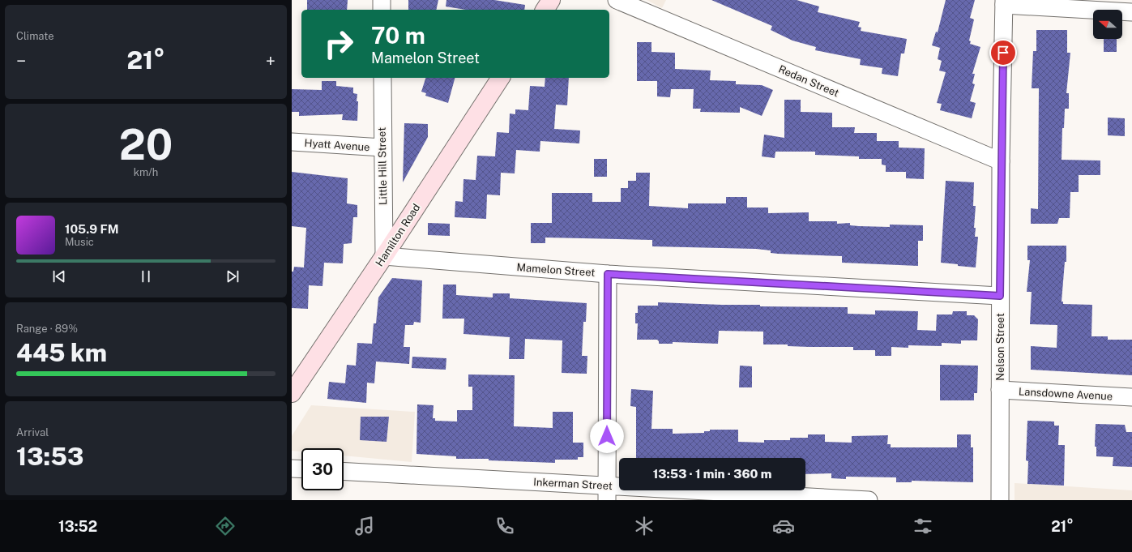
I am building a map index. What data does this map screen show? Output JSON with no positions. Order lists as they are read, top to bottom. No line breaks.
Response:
{"streets":{"main road":["Hamilton Road"],"street":["Redan Street","Hyatt Avenue","Little Hill Street","Mamelon Street","Nelson Street","Lansdowne Avenue","Inkerman Street"]},"crossings":[["Redan Street","Nelson Street"],["Hyatt Avenue","Little Hill Street"],["Little Hill Street","Hamilton Road"],["Little Hill Street","Mamelon Street"],["Hamilton Road","Mamelon Street"],["Mamelon Street","Nelson Street"],["Nelson Street","Lansdowne Avenue"]],"north":"left","page":{"tile":["Climate",["20","km/h"],["Range · 89%","445 km"],["Arrival","13:53"]],"turn":["70 m","Mamelon Street"],"heat":["−","21°","+"],"song":["105.9 FM","Music"],"limit":"30","trip":"13:53 · 1 min · 360 m","tabs":["13:52","21°"]}}
